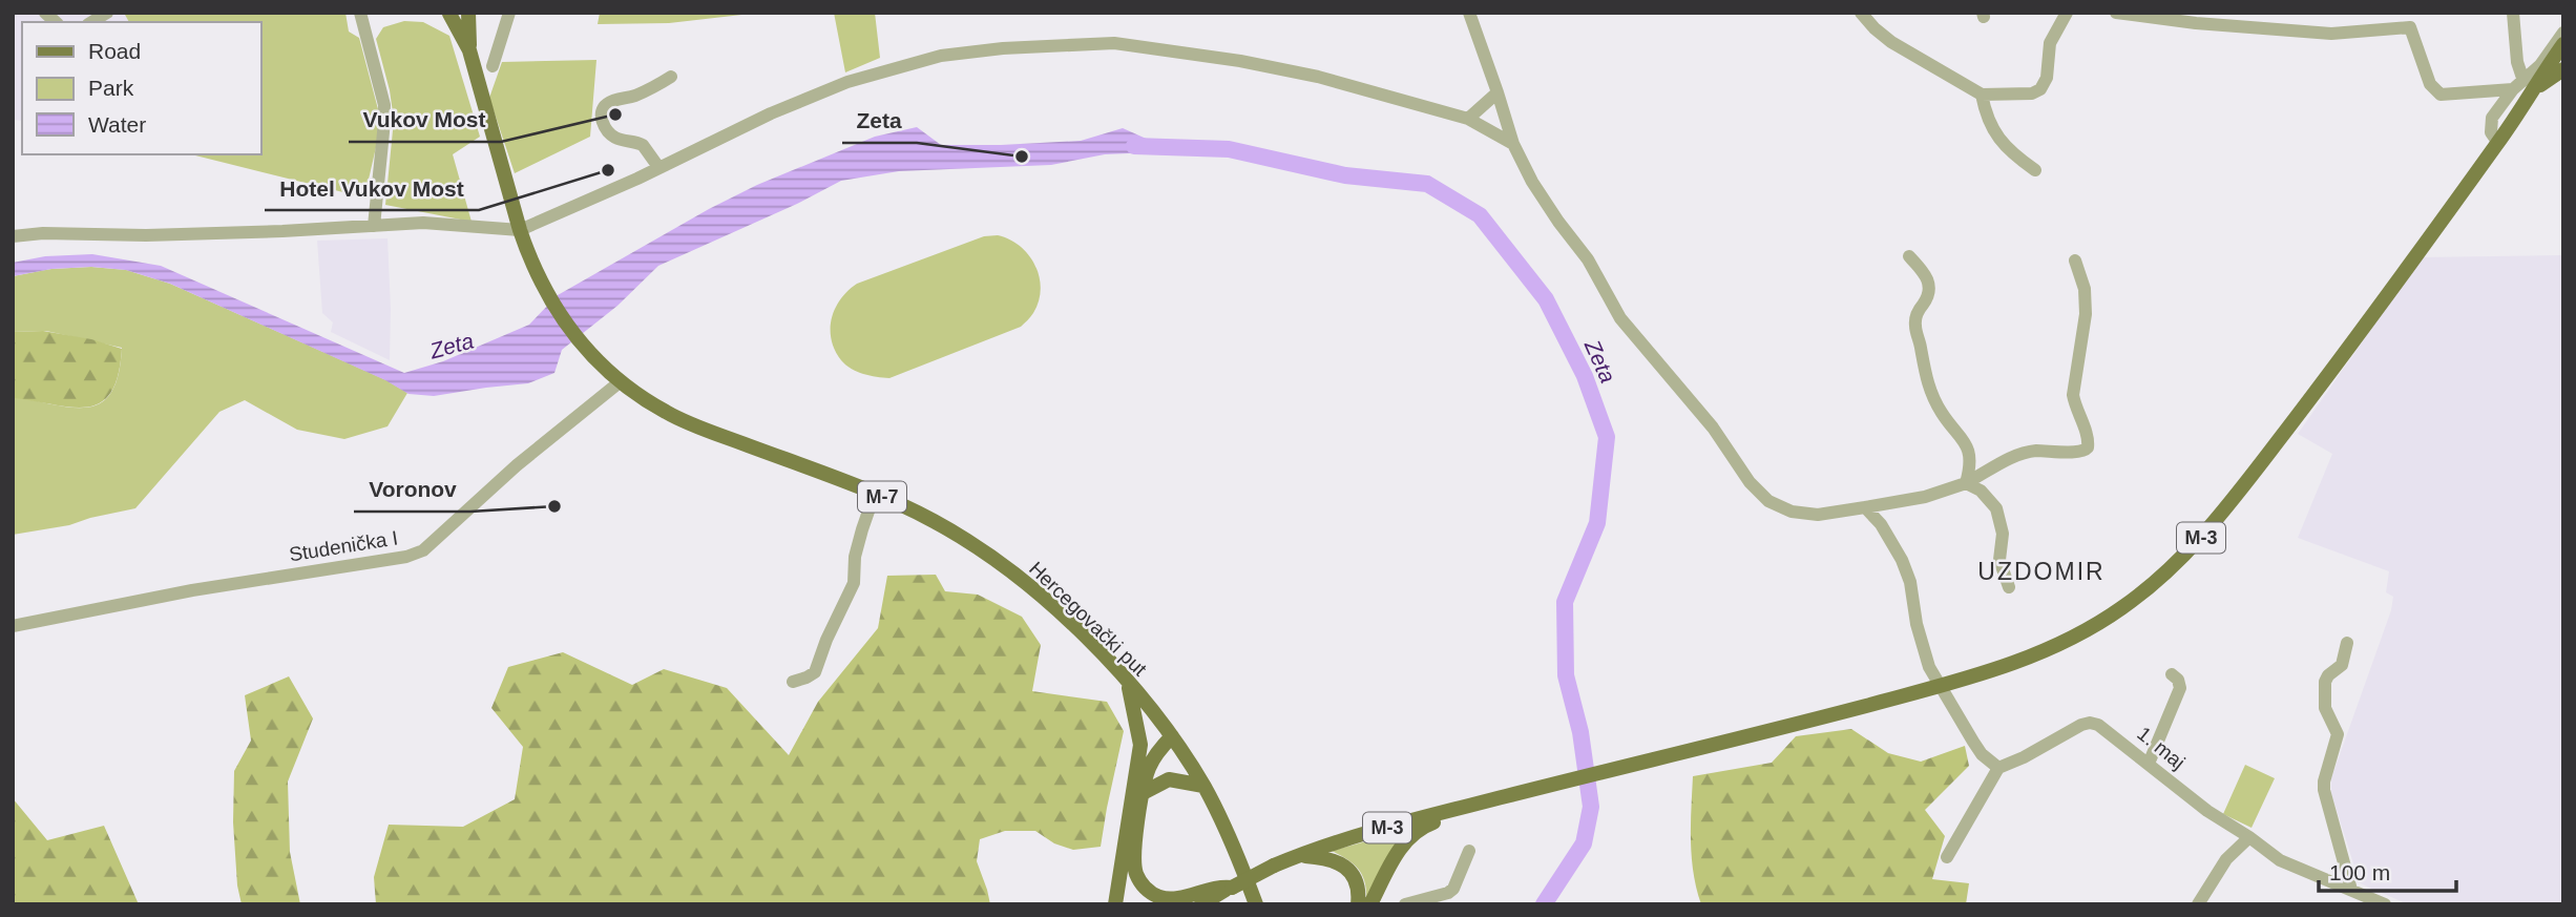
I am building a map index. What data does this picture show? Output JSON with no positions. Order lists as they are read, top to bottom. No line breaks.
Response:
{"streets":{"main road":["M-7","M-3","Hercegovački put"],"street":["Studenička I","1. maj"]},"crossings":[["M-7","Hercegovački put"],["Studenička I","Hercegovački put"]],"districts":["UZDOMIR"],"water":["Zeta"],"places":["Vukov Most","Zeta","Hotel Vukov Most","Voronov"],"legend":["Road","Park","Water"],"scale_bar":"100 m"}
